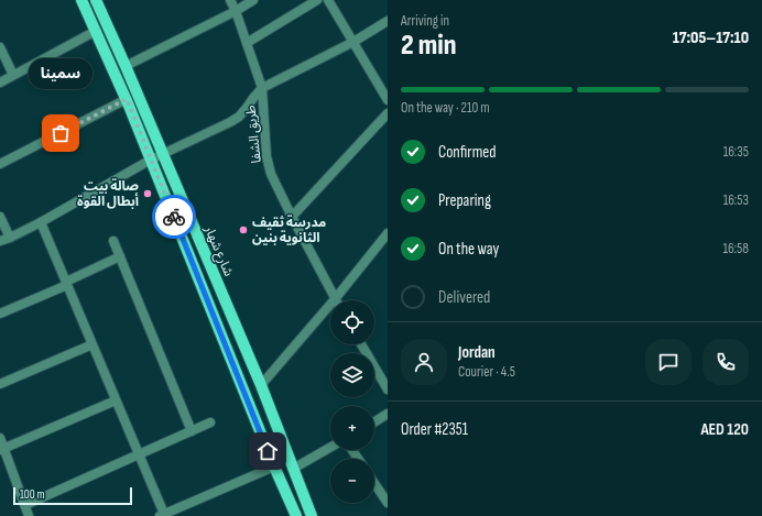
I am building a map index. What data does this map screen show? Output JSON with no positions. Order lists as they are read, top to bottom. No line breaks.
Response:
{"streets":{"main road":["شارع شهار"],"street":["طريق الشفا"]},"places":["سمينا","صالة بيت أبطال القوة","مدرسة ثقيف الثانوية بنين"],"scale_bar":"100 m","page":{"heading":["2 min","Arriving in","17:05–17:10"],"panel":["Jordan","Courier · 4.5","Order #2351","AED 120"],"bubble":"سمينا","bar":"On the way · 210 m","list":[["Confirmed","16:35"],["Preparing","16:53"],["On the way","16:58"],"Delivered"],"map_buttons":["+","−"],"scale":"100 m"}}
